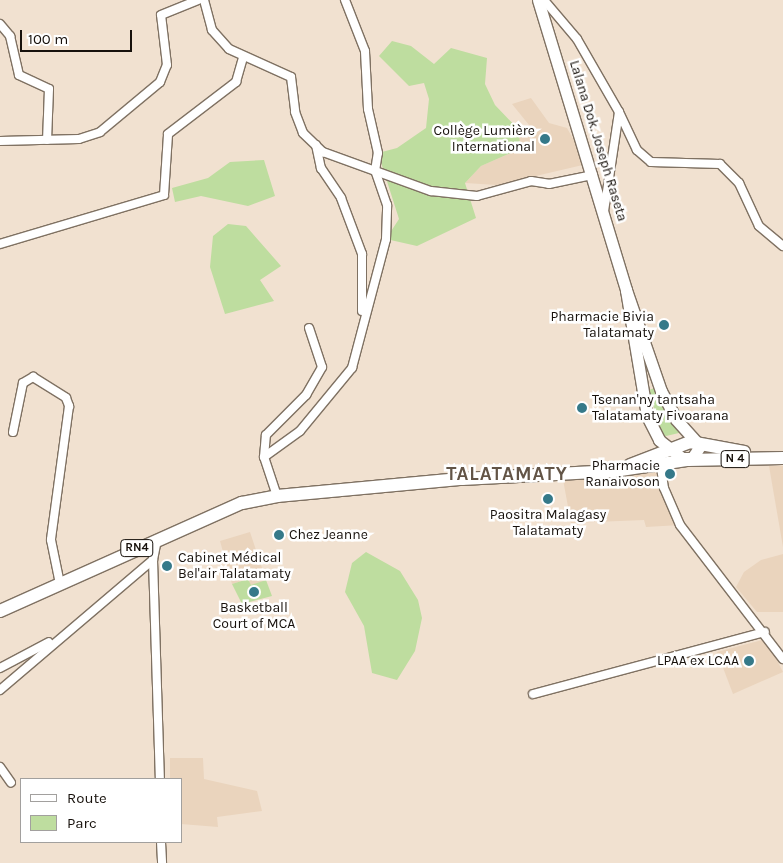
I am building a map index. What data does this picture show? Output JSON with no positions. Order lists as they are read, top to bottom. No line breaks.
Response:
{"streets":{"main road":["Lalana Dok. Joseph Raseta","N 4","RN4"]},"crossings":[["N 4","RN4"]],"districts":["TALATAMATY"],"places":["Collège Lumière International","Pharmacie Bivia Talatamaty","Tsenan'ny tantsaha Talatamaty Fivoarana","Pharmacie Ranaivoson","Paositra Malagasy Talatamaty","Chez Jeanne","Cabinet Médical Bel'air Talatamaty","Basketball Court of MCA","LPAA ex LCAA"],"legend":["Route","Parc"],"scale_bar":"100 m"}
